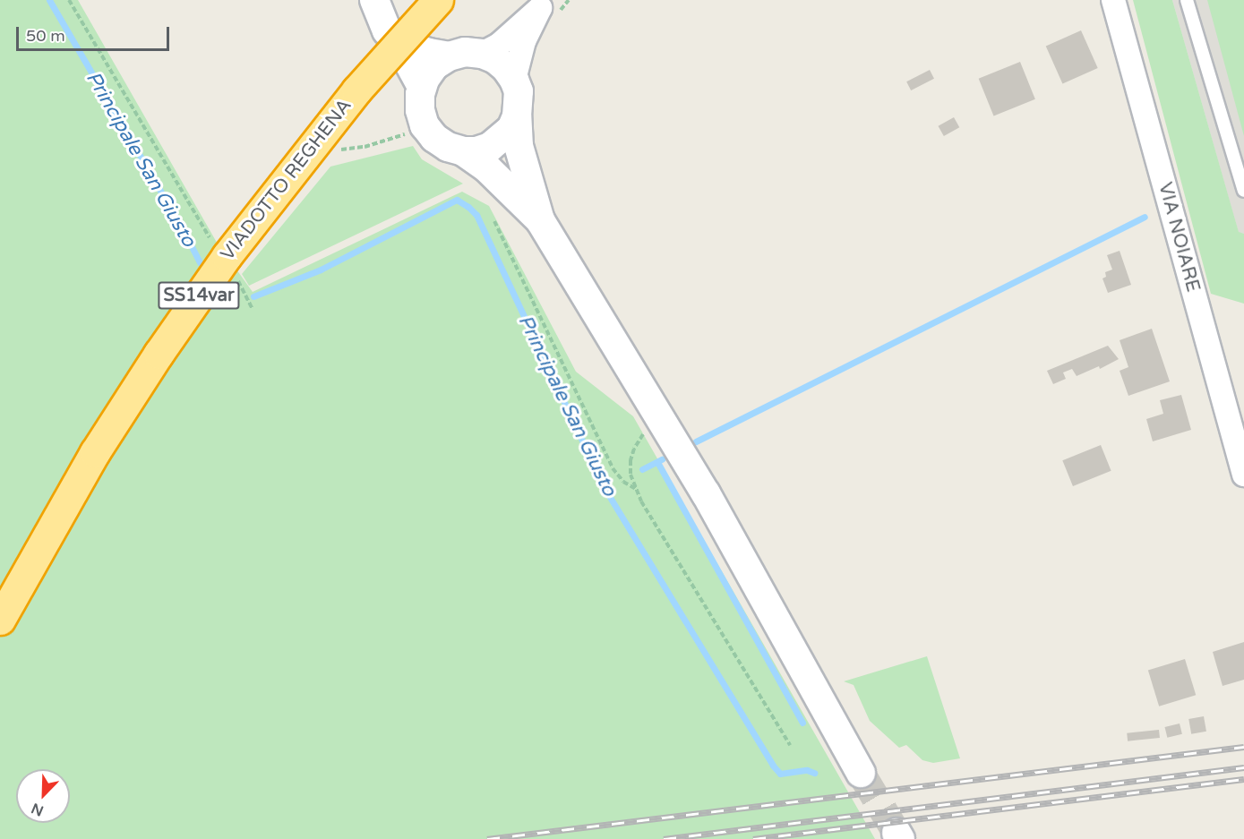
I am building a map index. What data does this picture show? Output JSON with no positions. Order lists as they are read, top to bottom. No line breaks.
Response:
{"streets":{"highway":["VIADOTTO REGHENA","SS14var"],"street":["VIA NOIARE"]},"water":["Principale San Giusto"],"scale_bar":"50 m","north":"bottom left"}
